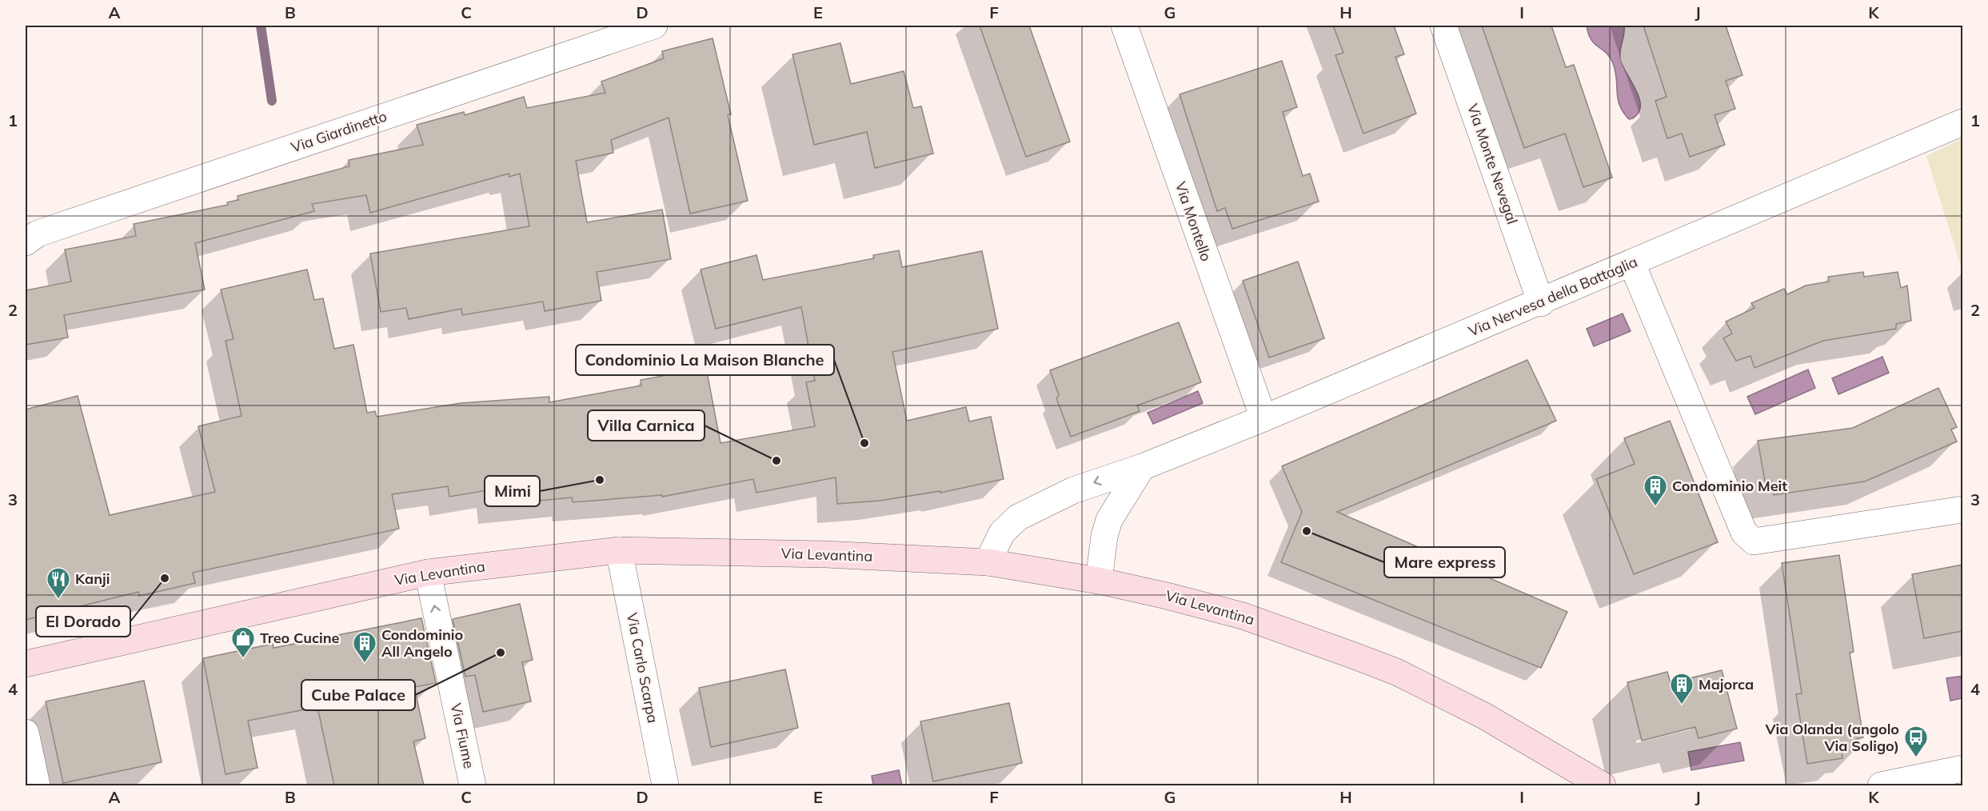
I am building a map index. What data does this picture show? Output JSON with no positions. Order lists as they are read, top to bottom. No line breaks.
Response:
{"streets":{"street":["Via Giardinetto","Via Monte Nevegal","Via Montello","Via Nervesa della Battaglia","Via Levantina","Via Carlo Scarpa","Via Fiume"]},"crossings":[["Via Monte Nevegal","Via Nervesa della Battaglia"],["Via Montello","Via Nervesa della Battaglia"],["Via Nervesa della Battaglia","Via Levantina"],["Via Levantina","Via Carlo Scarpa"],["Via Levantina","Via Fiume"]],"one_way":["Via Fiume"],"places":{"other":["Condominio La Maison Blanche","Villa Carnica","Mimi","Mare express","El Dorado","Cube Palace"],"building":["Condominio Meit","Condominio All Angelo","Majorca"],"restaurant":["Kanji"],"shop":["Treo Cucine"],"bus stop":["Via Olanda (angolo Via Soligo)"]},"grid":{"columns":["A","B","C","D","E","F","G","H","I","J","K"],"rows":["1","2","3","4"]}}
